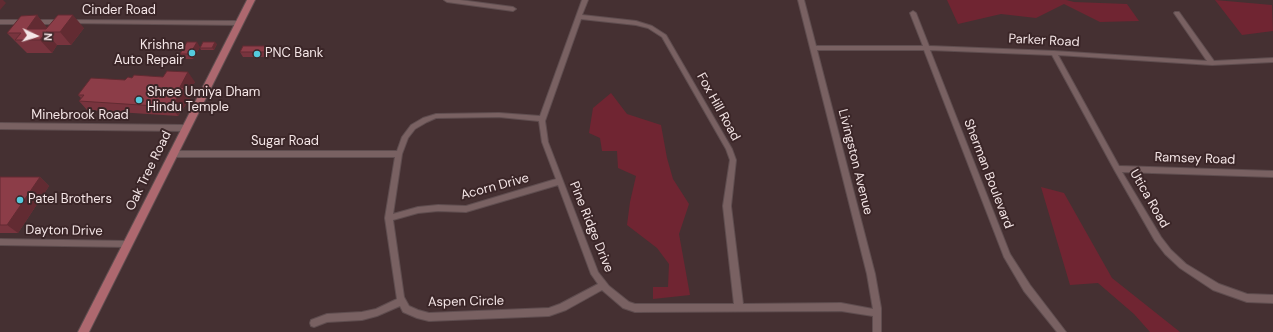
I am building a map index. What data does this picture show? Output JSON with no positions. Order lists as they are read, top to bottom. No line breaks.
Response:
{"streets":{"main road":["Oak Tree Road"],"street":["Cinder Road","Parker Road","Fox Hill Road","Minebrook Road","Sugar Road","Ramsey Road","Livingston Avenue","Sherman Boulevard","Acorn Drive","Utica Road","Pine Ridge Drive","Dayton Drive","Aspen Circle"]},"crossings":[["Cinder Road","Oak Tree Road"],["Parker Road","Livingston Avenue"],["Parker Road","Sherman Boulevard"],["Parker Road","Utica Road"],["Fox Hill Road","Pine Ridge Drive"],["Minebrook Road","Oak Tree Road"],["Sugar Road","Oak Tree Road"],["Ramsey Road","Utica Road"],["Livingston Avenue","Pine Ridge Drive"],["Oak Tree Road","Dayton Drive"],["Acorn Drive","Pine Ridge Drive"],["Pine Ridge Drive","Aspen Circle"]],"places":["Krishna Auto Repair","PNC Bank","Shree Umiya Dham Hindu Temple","Patel Brothers"],"north":"right"}
